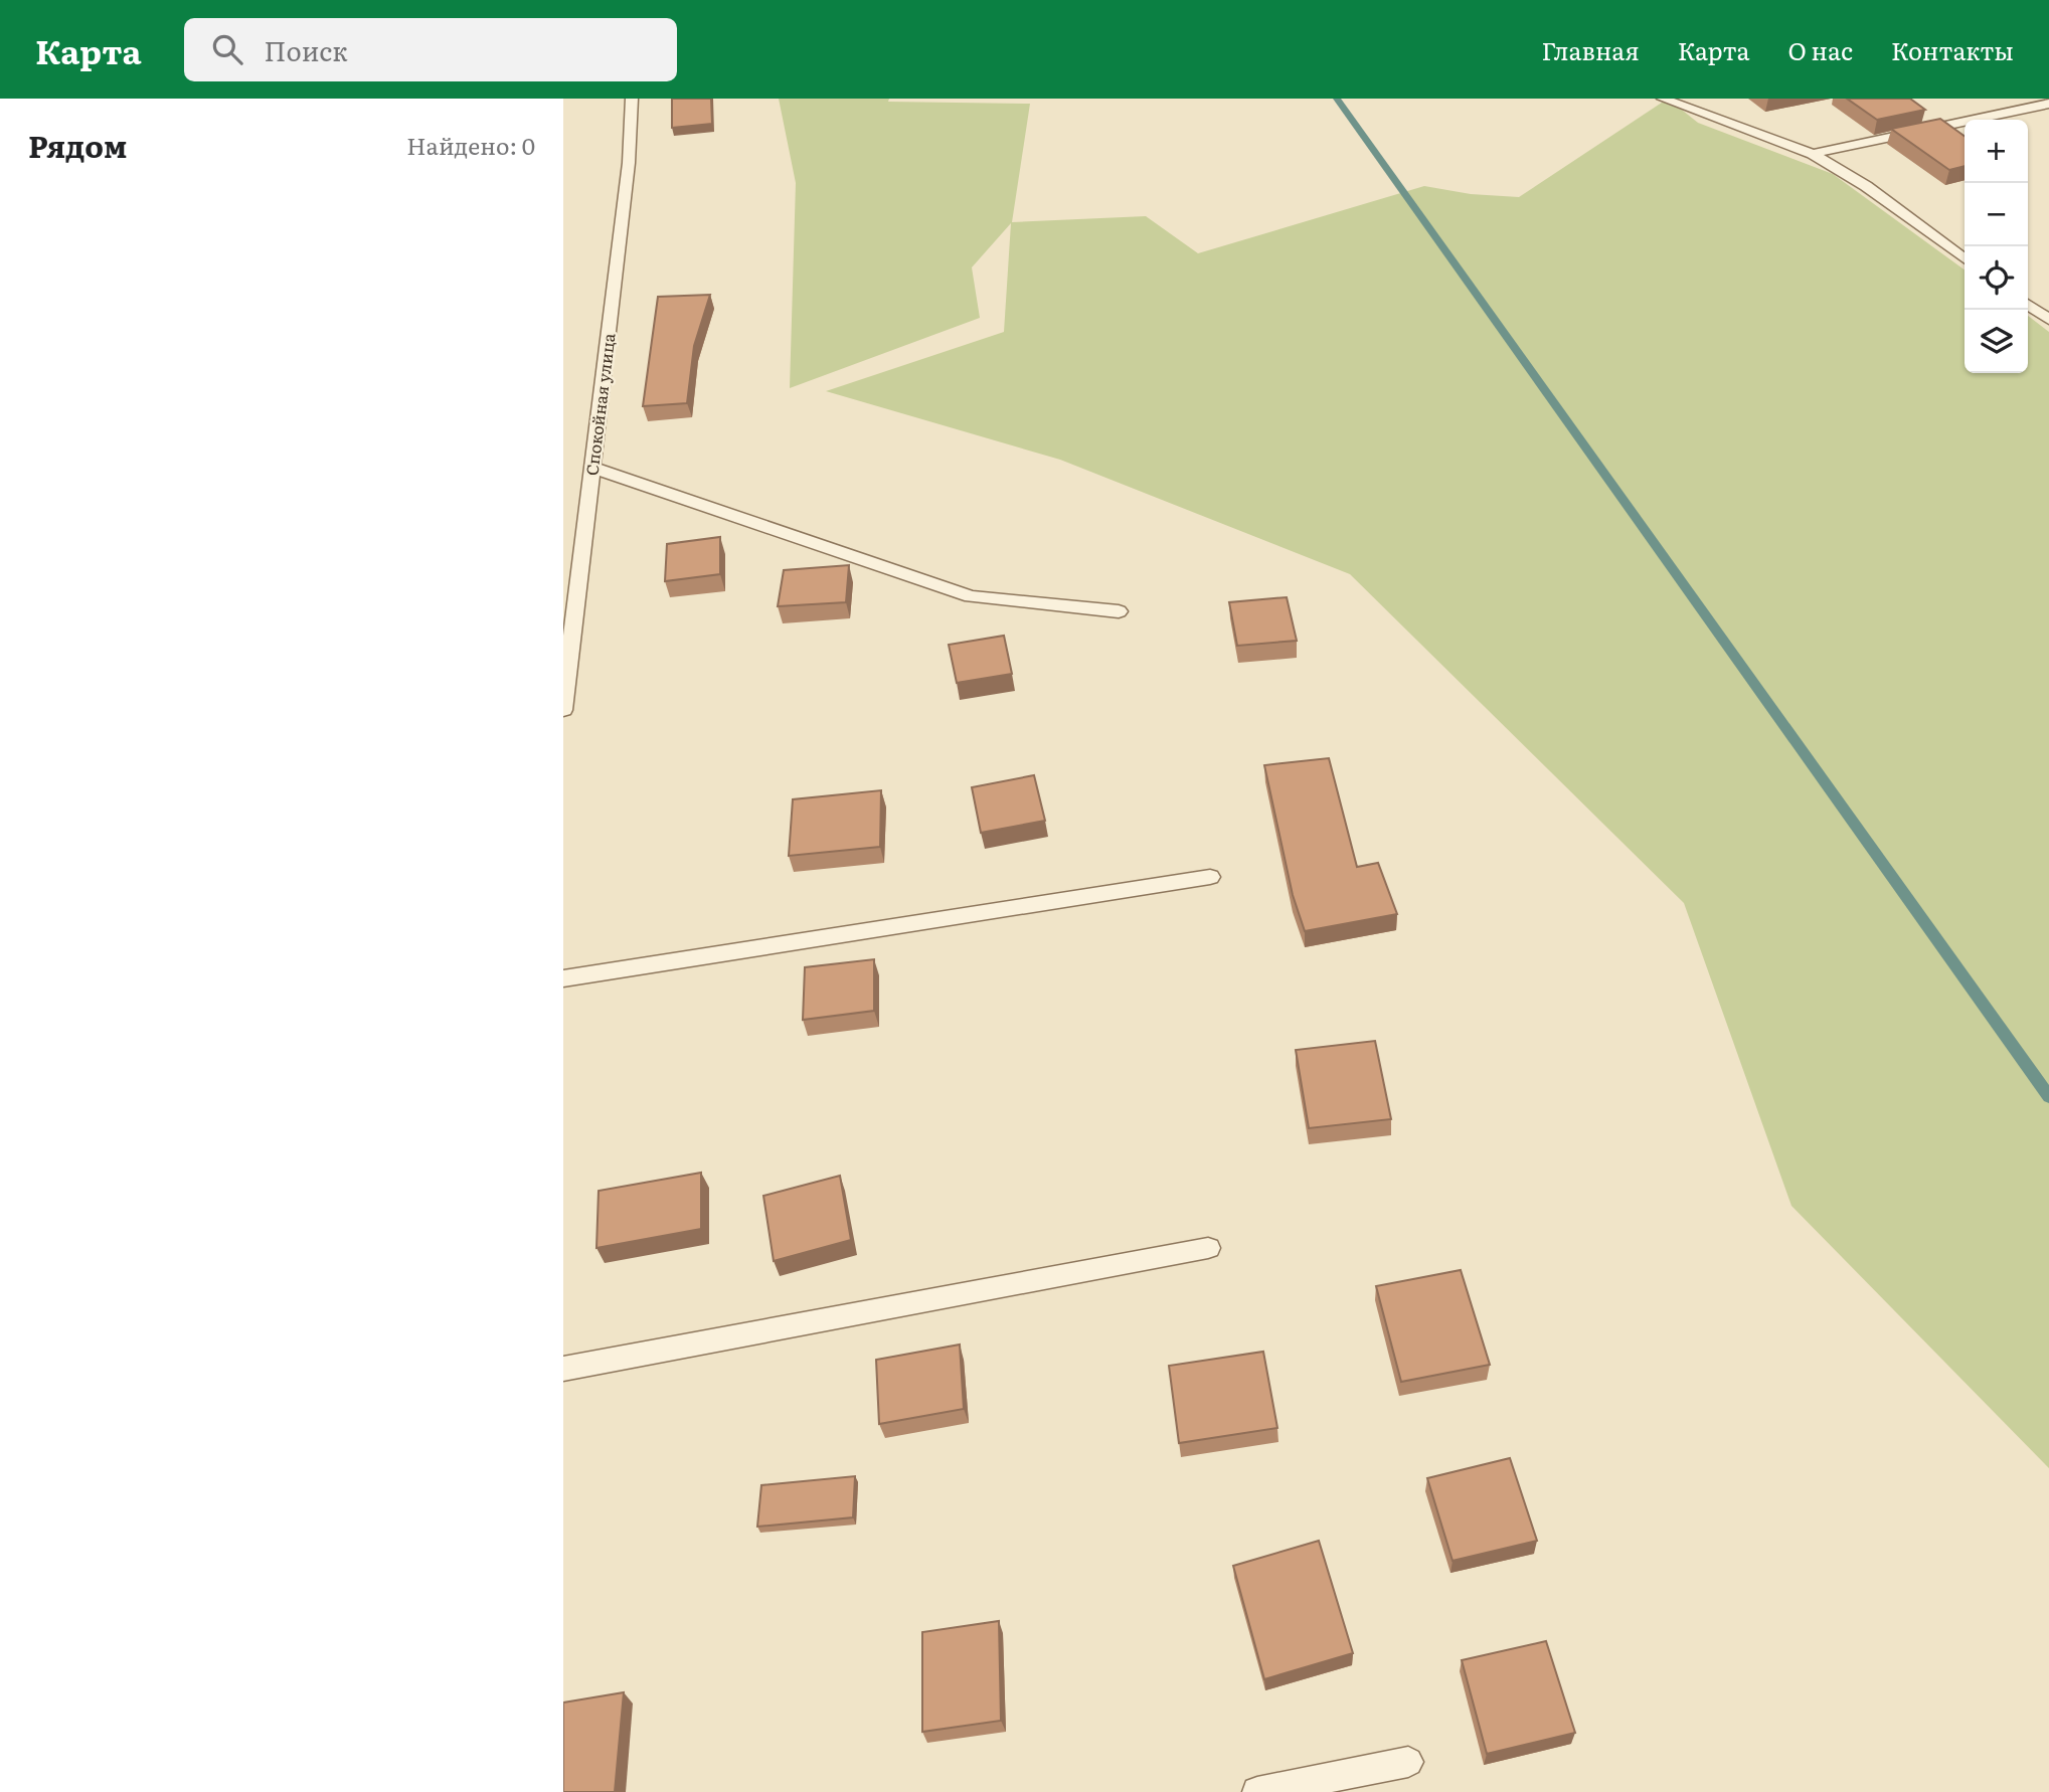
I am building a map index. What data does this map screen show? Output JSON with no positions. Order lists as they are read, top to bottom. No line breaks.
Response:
{"streets":{"lane":["Спокойная улица"]},"page":{"header":"Карта","search":"Поиск","nav":["Главная","Карта","О нас","Контакты"],"heading":["Рядом","Найдено: 0"],"map_buttons":["+","−"]}}
